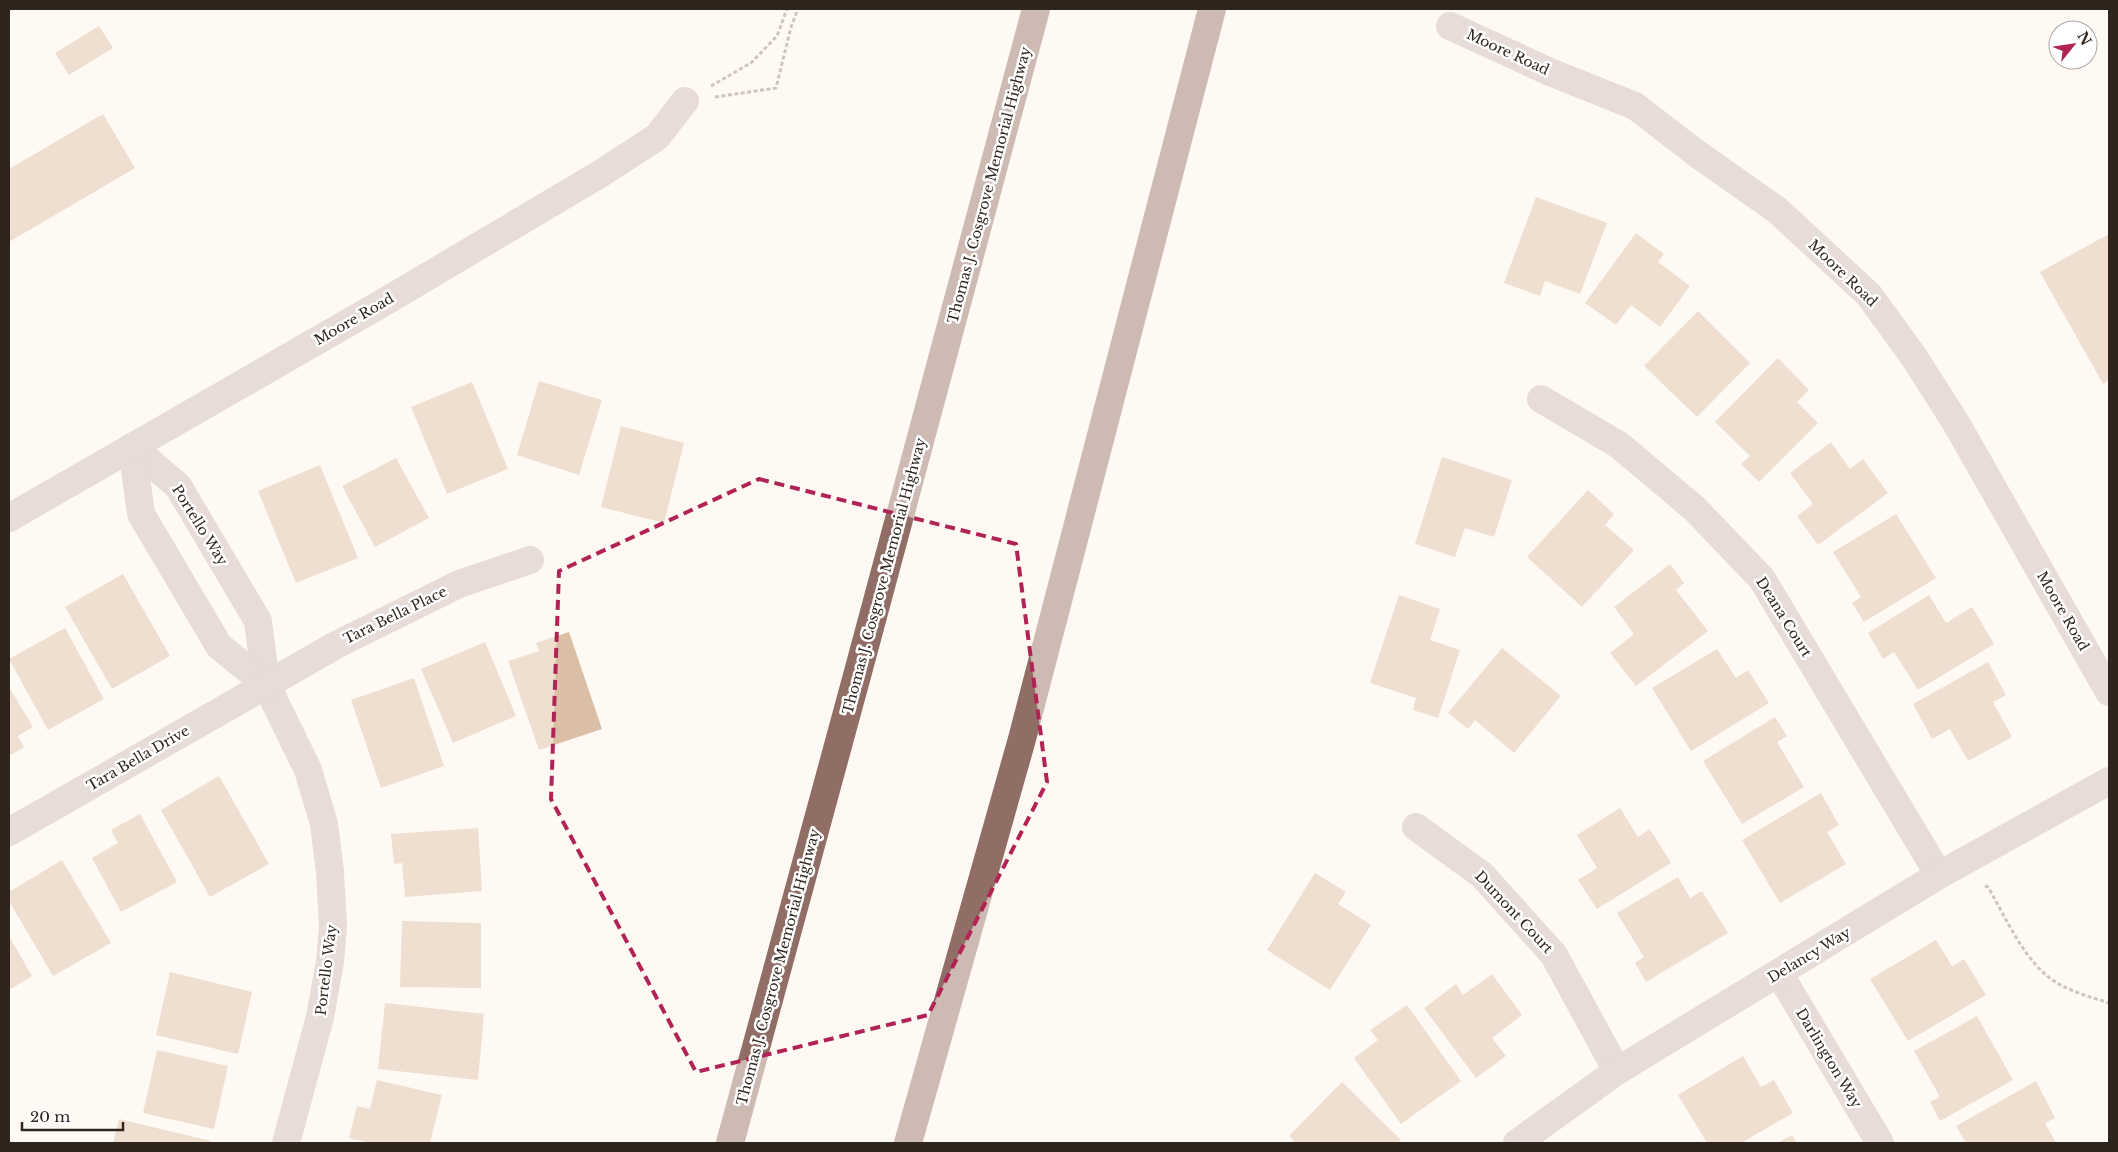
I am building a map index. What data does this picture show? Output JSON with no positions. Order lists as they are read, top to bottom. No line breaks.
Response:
{"streets":{"highway":["Thomas J. Cosgrove Memorial Highway"],"street":["Moore Road","Portello Way","Tara Bella Place","Deana Court","Tara Bella Drive","Dumont Court","Delancy Way","Darlington Way"]},"crossings":[["Moore Road","Portello Way"],["Portello Way","Tara Bella Place"],["Portello Way","Tara Bella Drive"],["Tara Bella Place","Tara Bella Drive"],["Deana Court","Delancy Way"],["Dumont Court","Delancy Way"],["Delancy Way","Darlington Way"]],"scale_bar":"20 m","north":"top right"}
